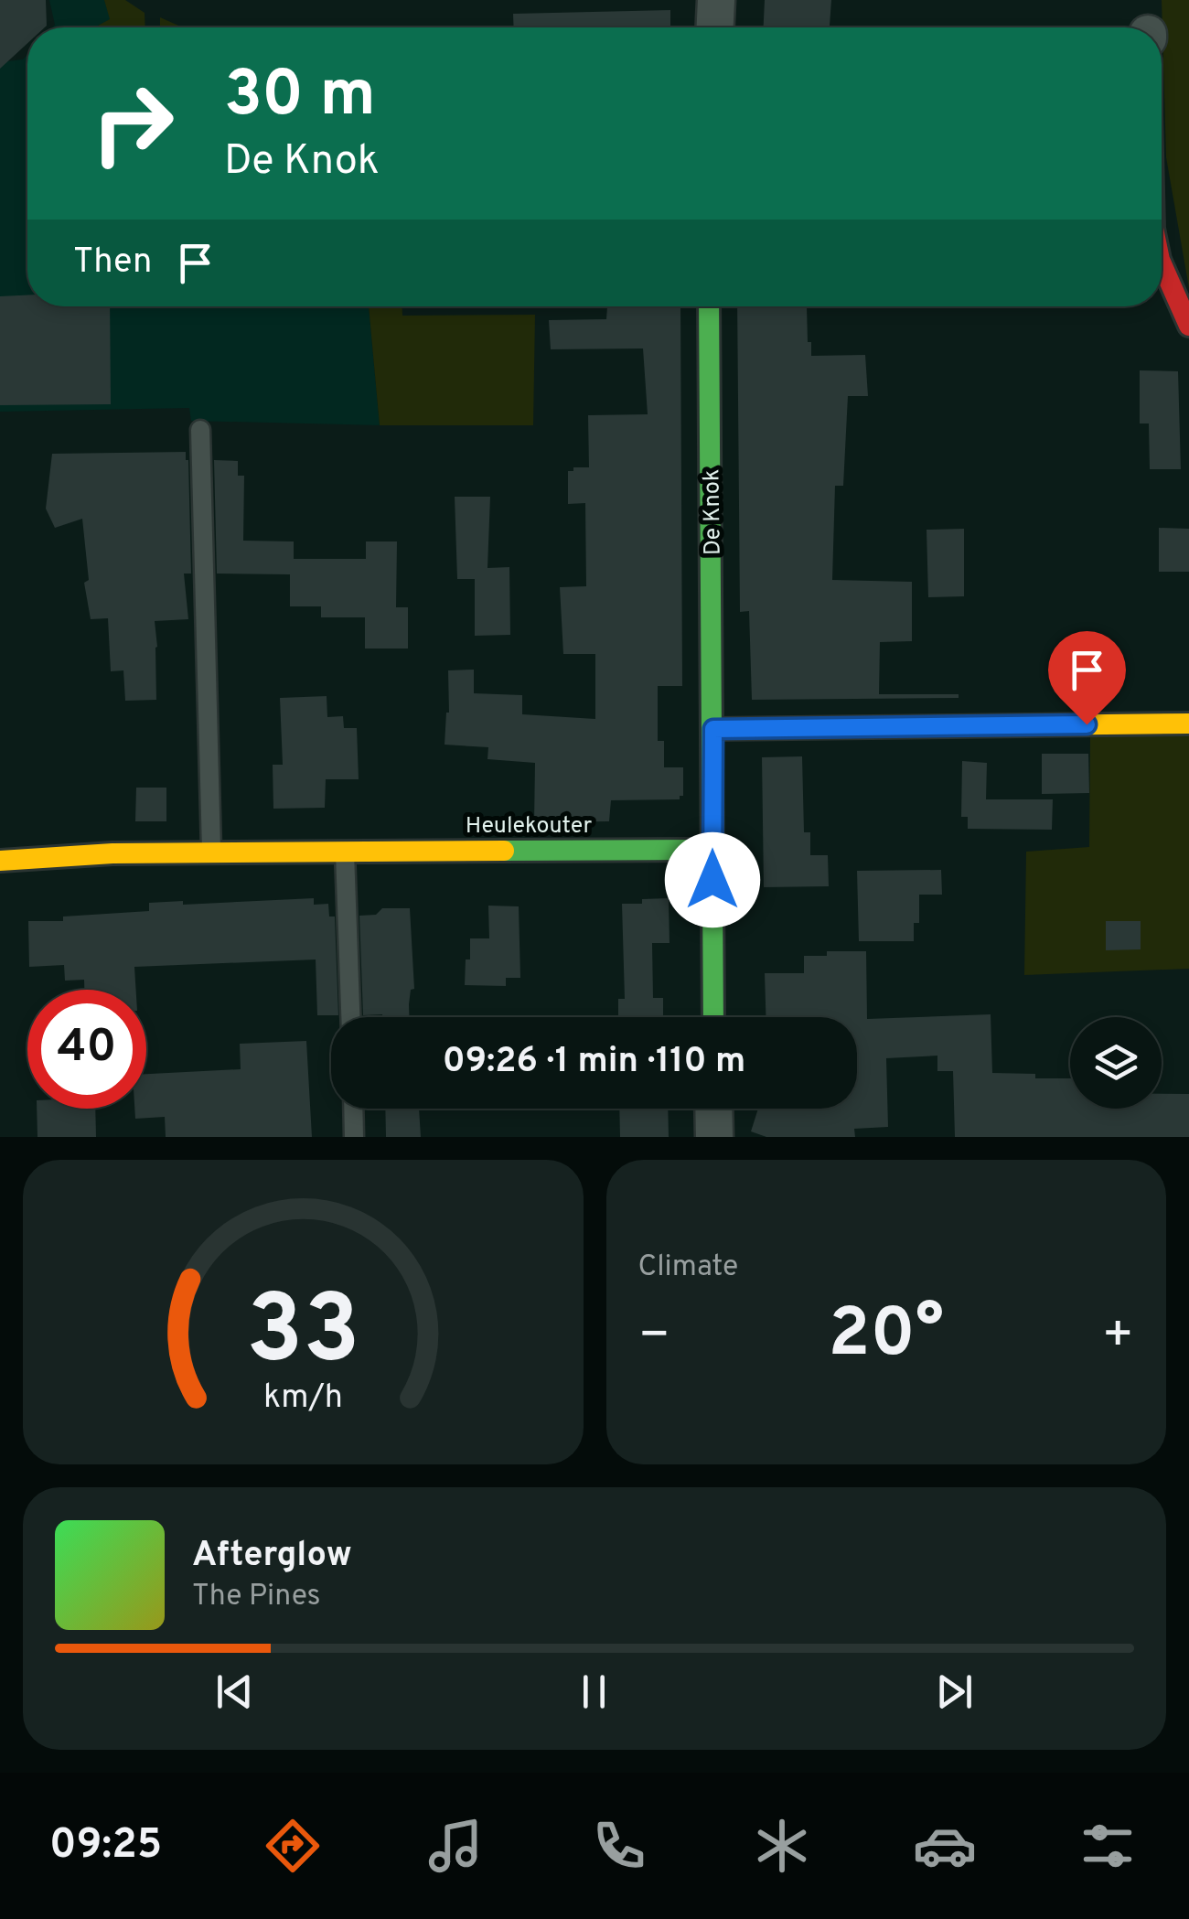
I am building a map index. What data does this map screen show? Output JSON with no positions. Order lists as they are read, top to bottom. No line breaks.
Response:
{"streets":{"street":["De Knok","Heulekouter"]},"crossings":[["De Knok","Heulekouter"]],"page":{"turn":["30 m","De Knok"],"then":"Then","limit":"40","trip":"09:26 · 1 min · 110 m","tile":"Climate","heat":["−","20°","+"],"song":["Afterglow","The Pines"],"tabs":"09:25","gauge":["33","km/h"]}}
